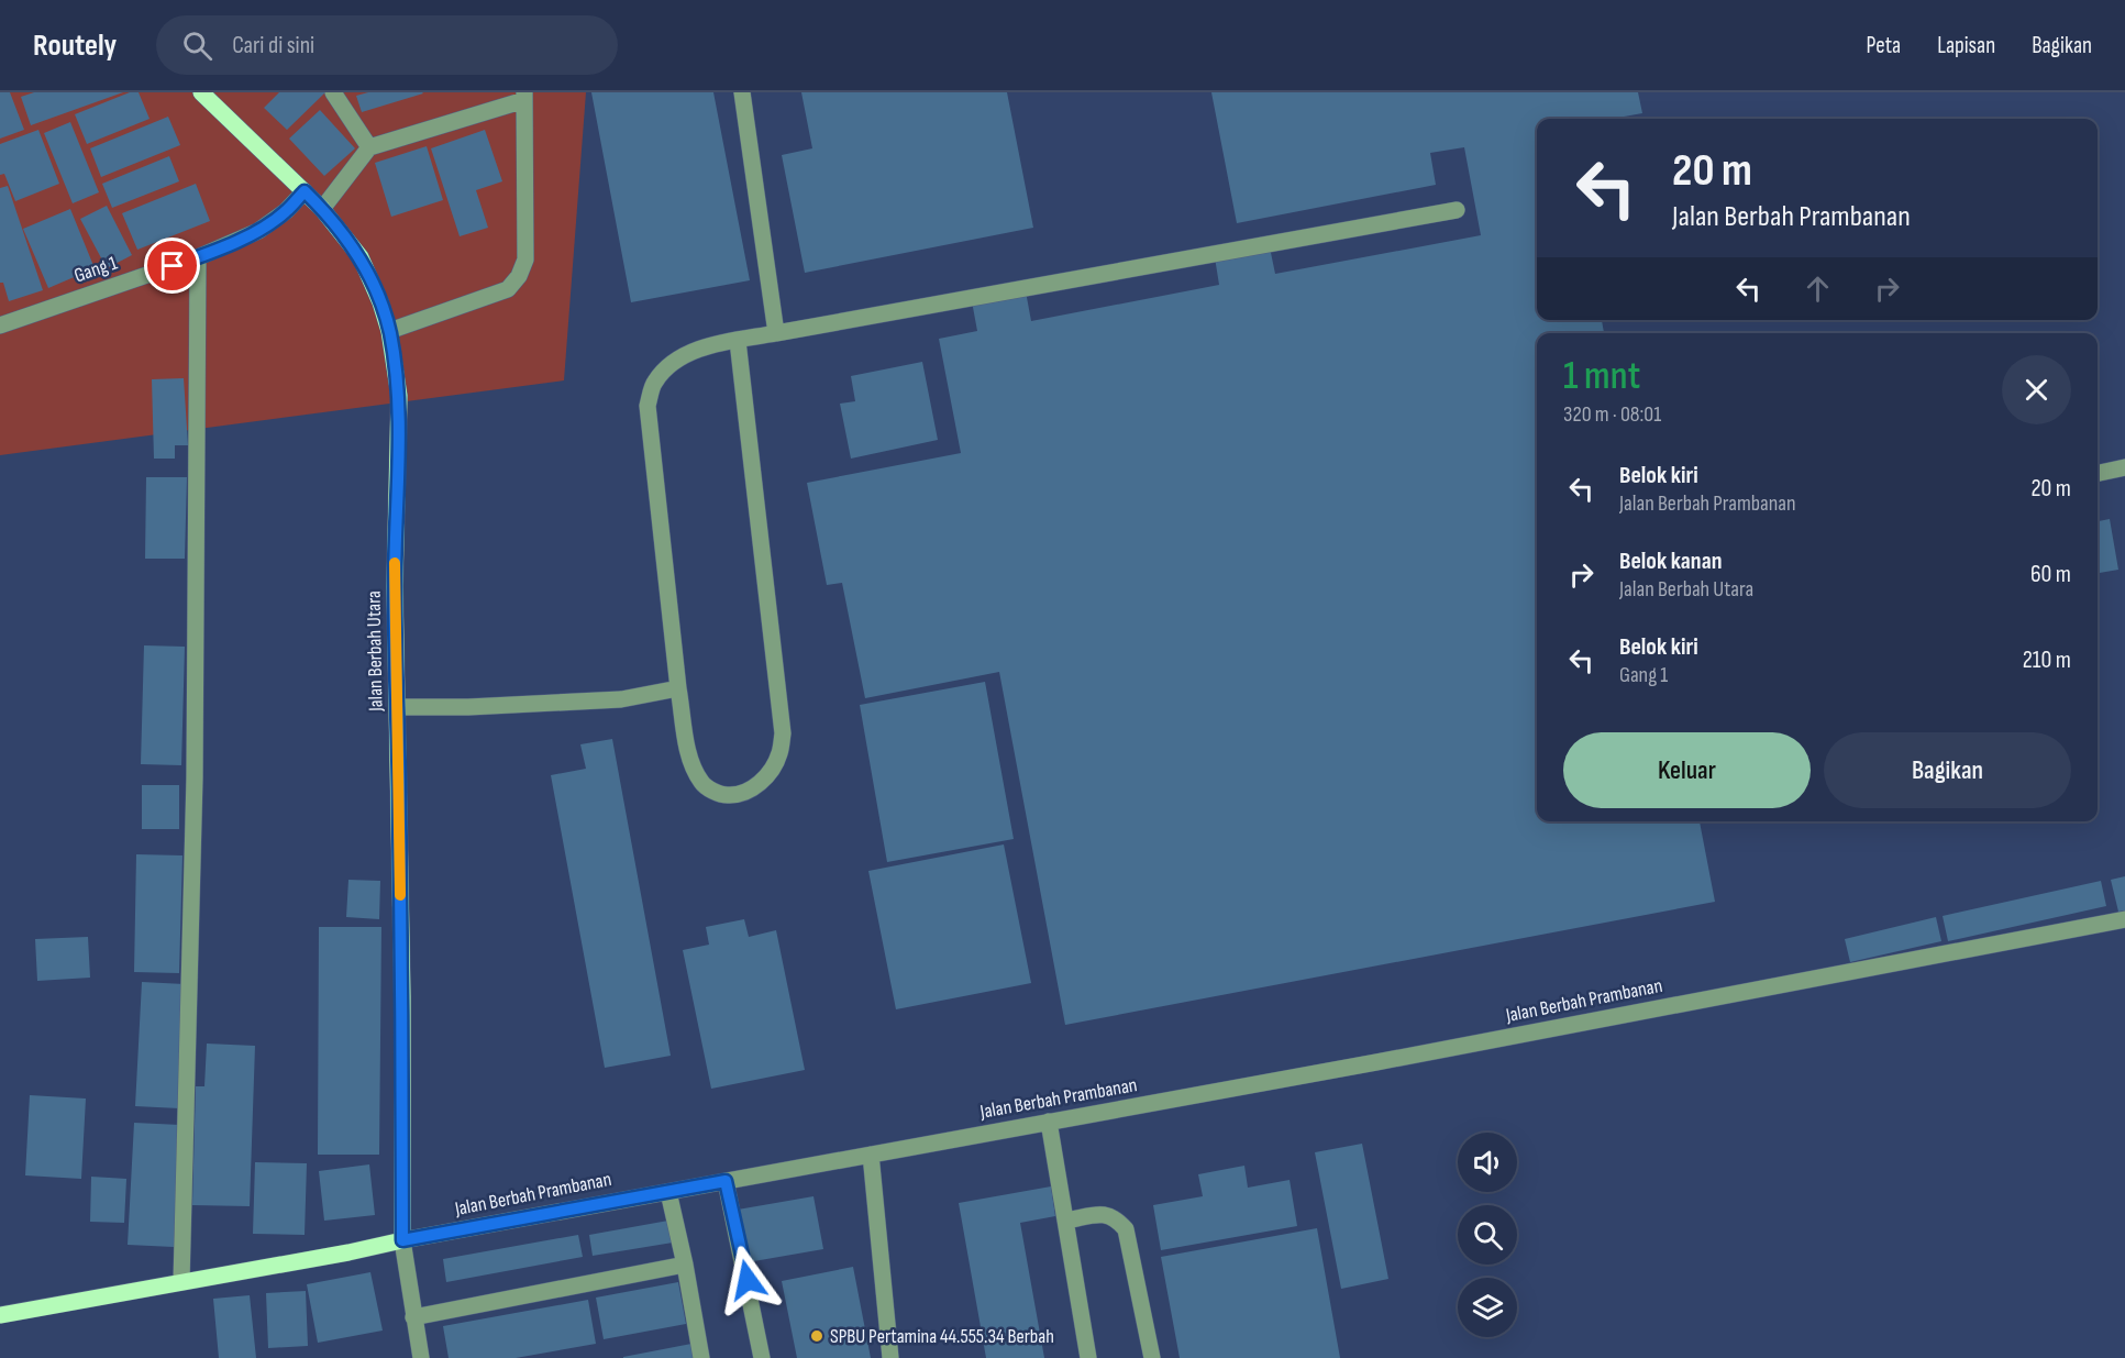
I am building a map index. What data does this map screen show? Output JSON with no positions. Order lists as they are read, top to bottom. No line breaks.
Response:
{"streets":{"main road":["Jalan Berbah Utara","Jalan Berbah Prambanan"],"street":["Gang 1"]},"crossings":[["Gang 1","Jalan Berbah Utara"],["Jalan Berbah Utara","Jalan Berbah Prambanan"]],"places":["SPBU Pertamina 44.555.34 Berbah"],"page":{"header":"Routely","search":"Cari di sini","nav":["Peta","Lapisan","Bagikan"],"turn":["20 m","Jalan Berbah Prambanan"],"heading":["1 mnt","320 m · 08:01"],"list":[{"name":"Belok kiri","note":"Jalan Berbah Prambanan","value":"20 m"},{"name":"Belok kanan","note":"Jalan Berbah Utara","value":"60 m"},{"name":"Belok kiri","note":"Gang 1","value":"210 m"}],"buttons":["Keluar","Bagikan"]}}
